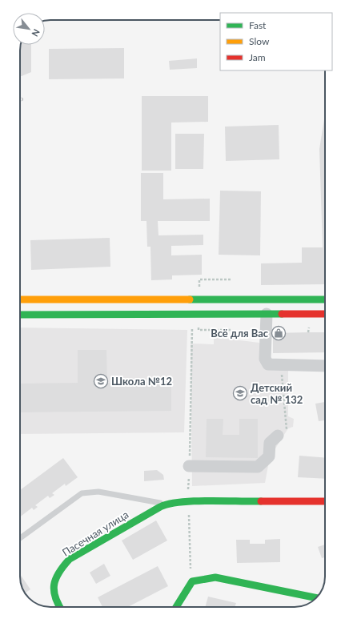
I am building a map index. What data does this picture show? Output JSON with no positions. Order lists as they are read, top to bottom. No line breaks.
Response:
{"streets":{"main road":["Пасечная улица"]},"places":{"shop":["Всё для Вас"],"school or university":["Школа №12","Детский сад № 132"]},"legend":["Fast","Slow","Jam"],"north":"bottom right"}
